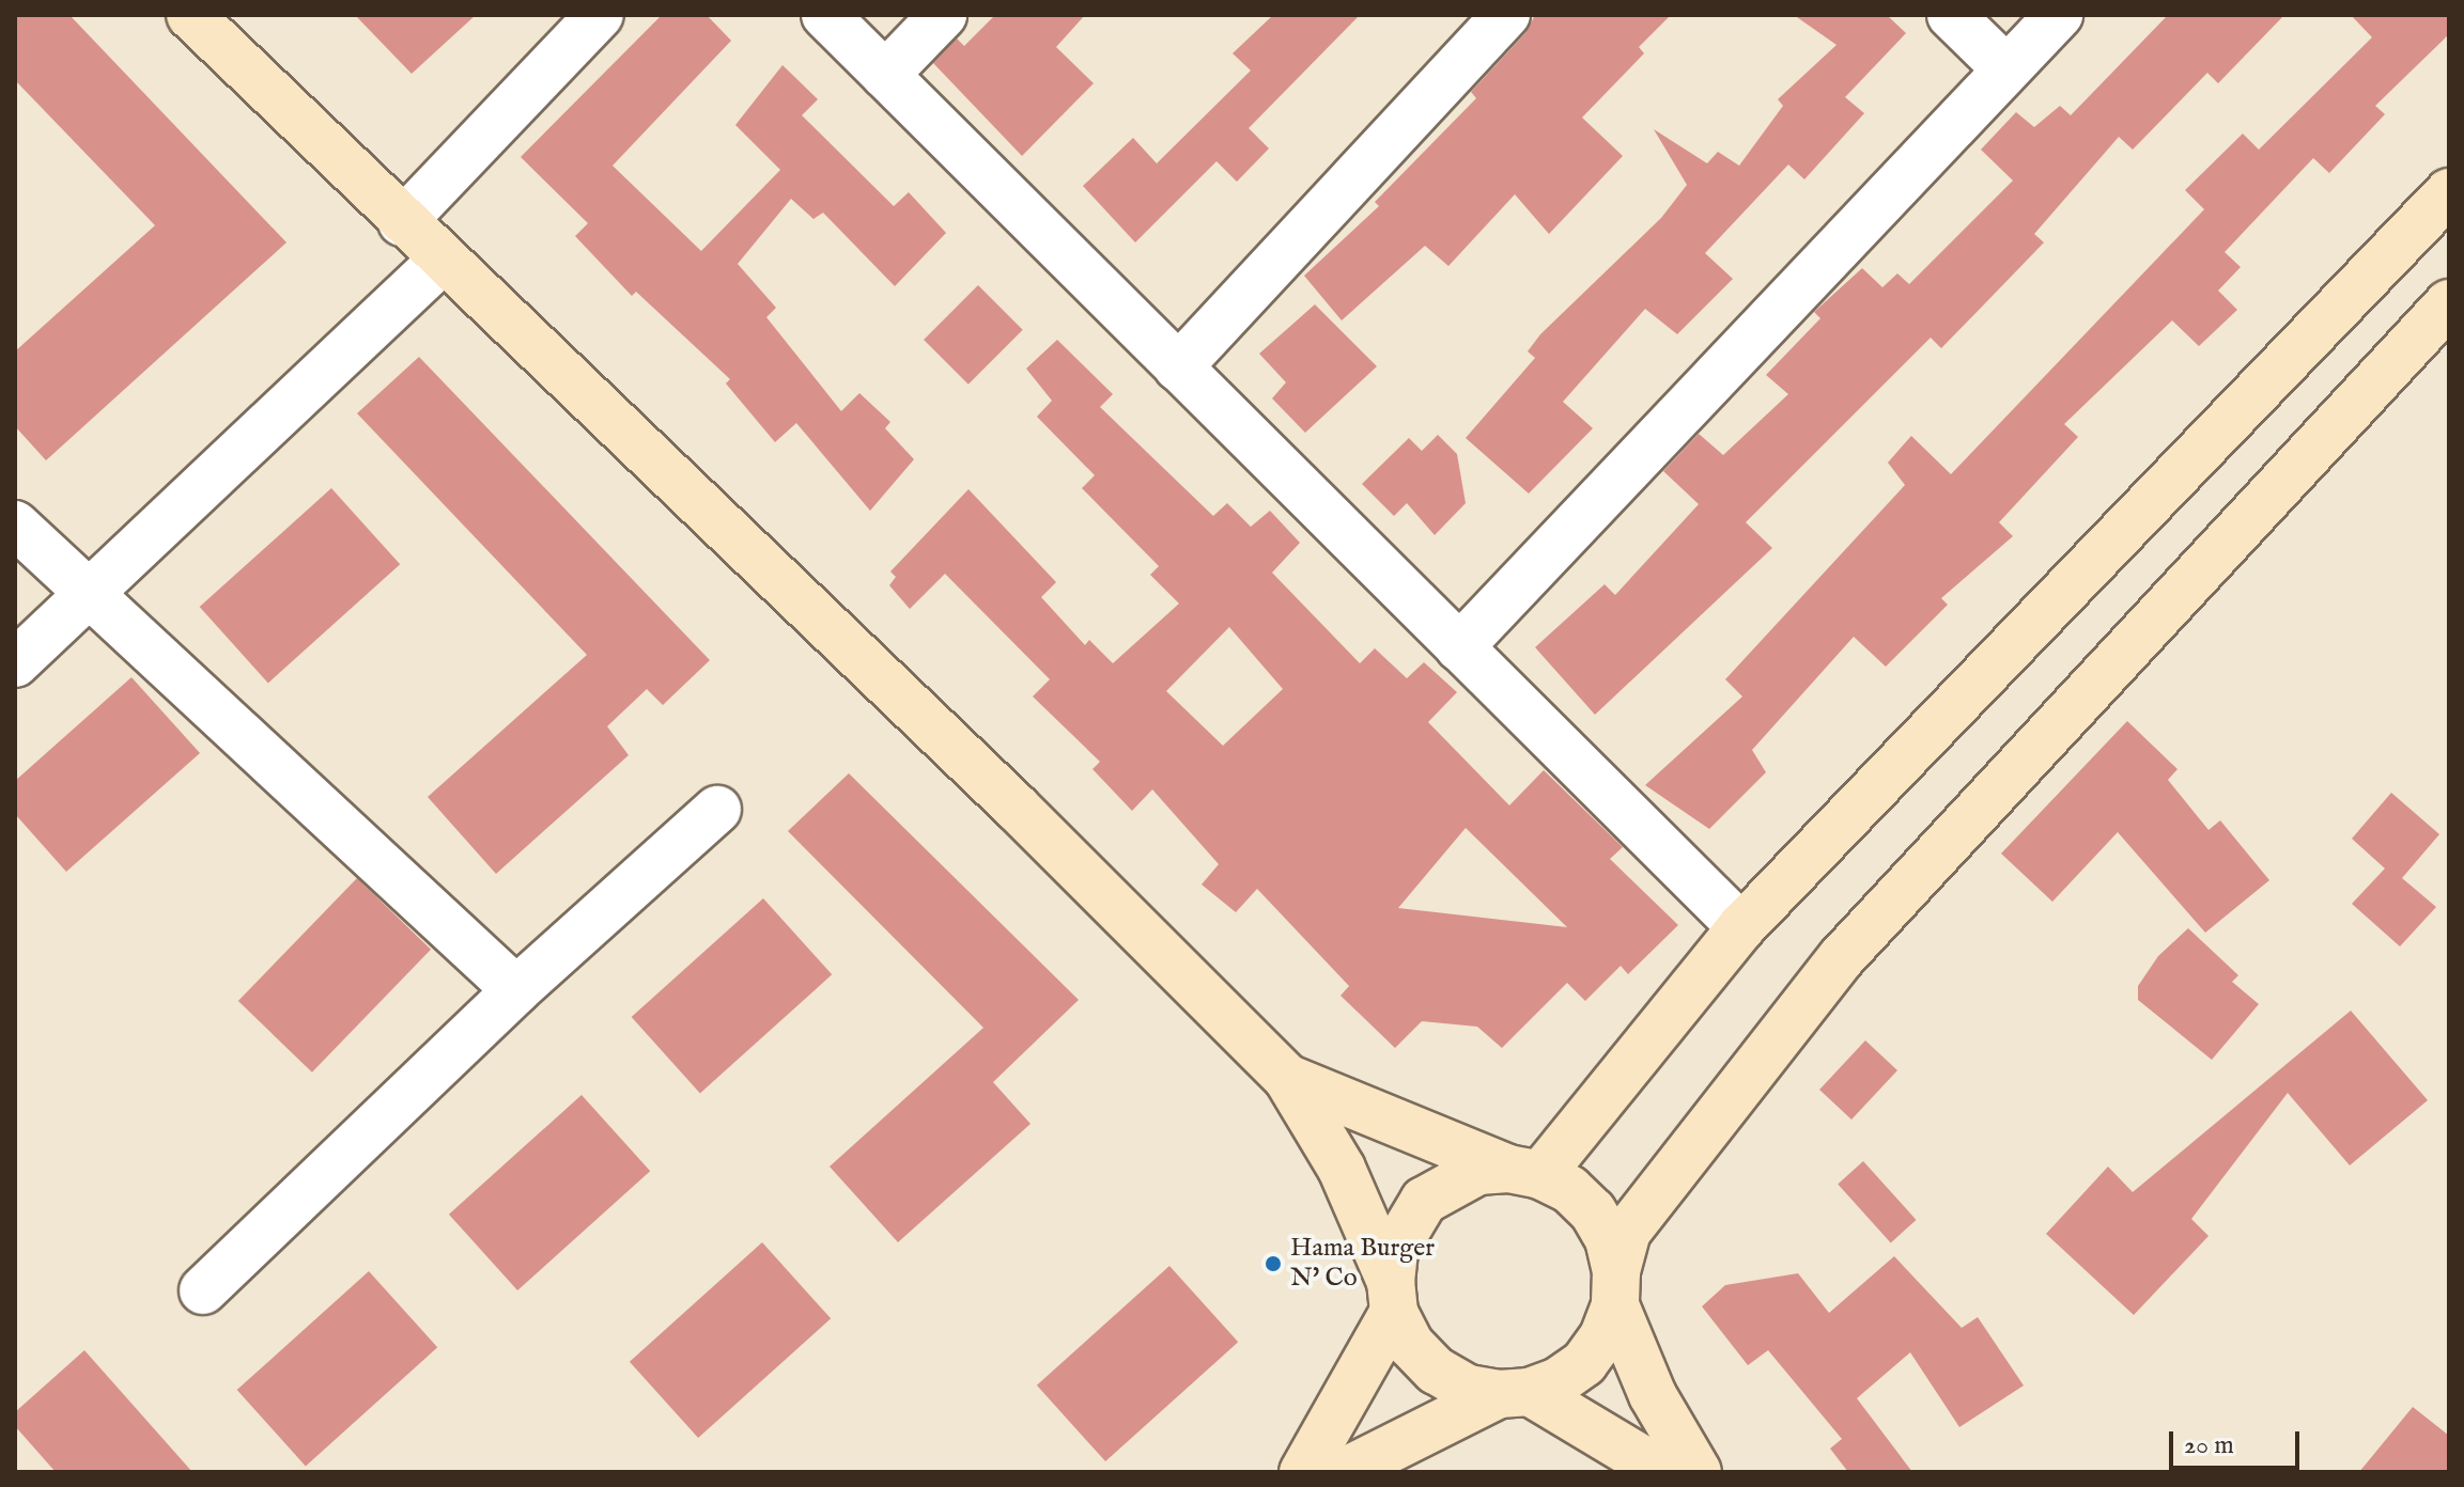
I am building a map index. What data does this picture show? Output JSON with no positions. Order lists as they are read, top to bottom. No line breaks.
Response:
{"places":["Hama Burger N' Co"],"scale_bar":"20 m"}
